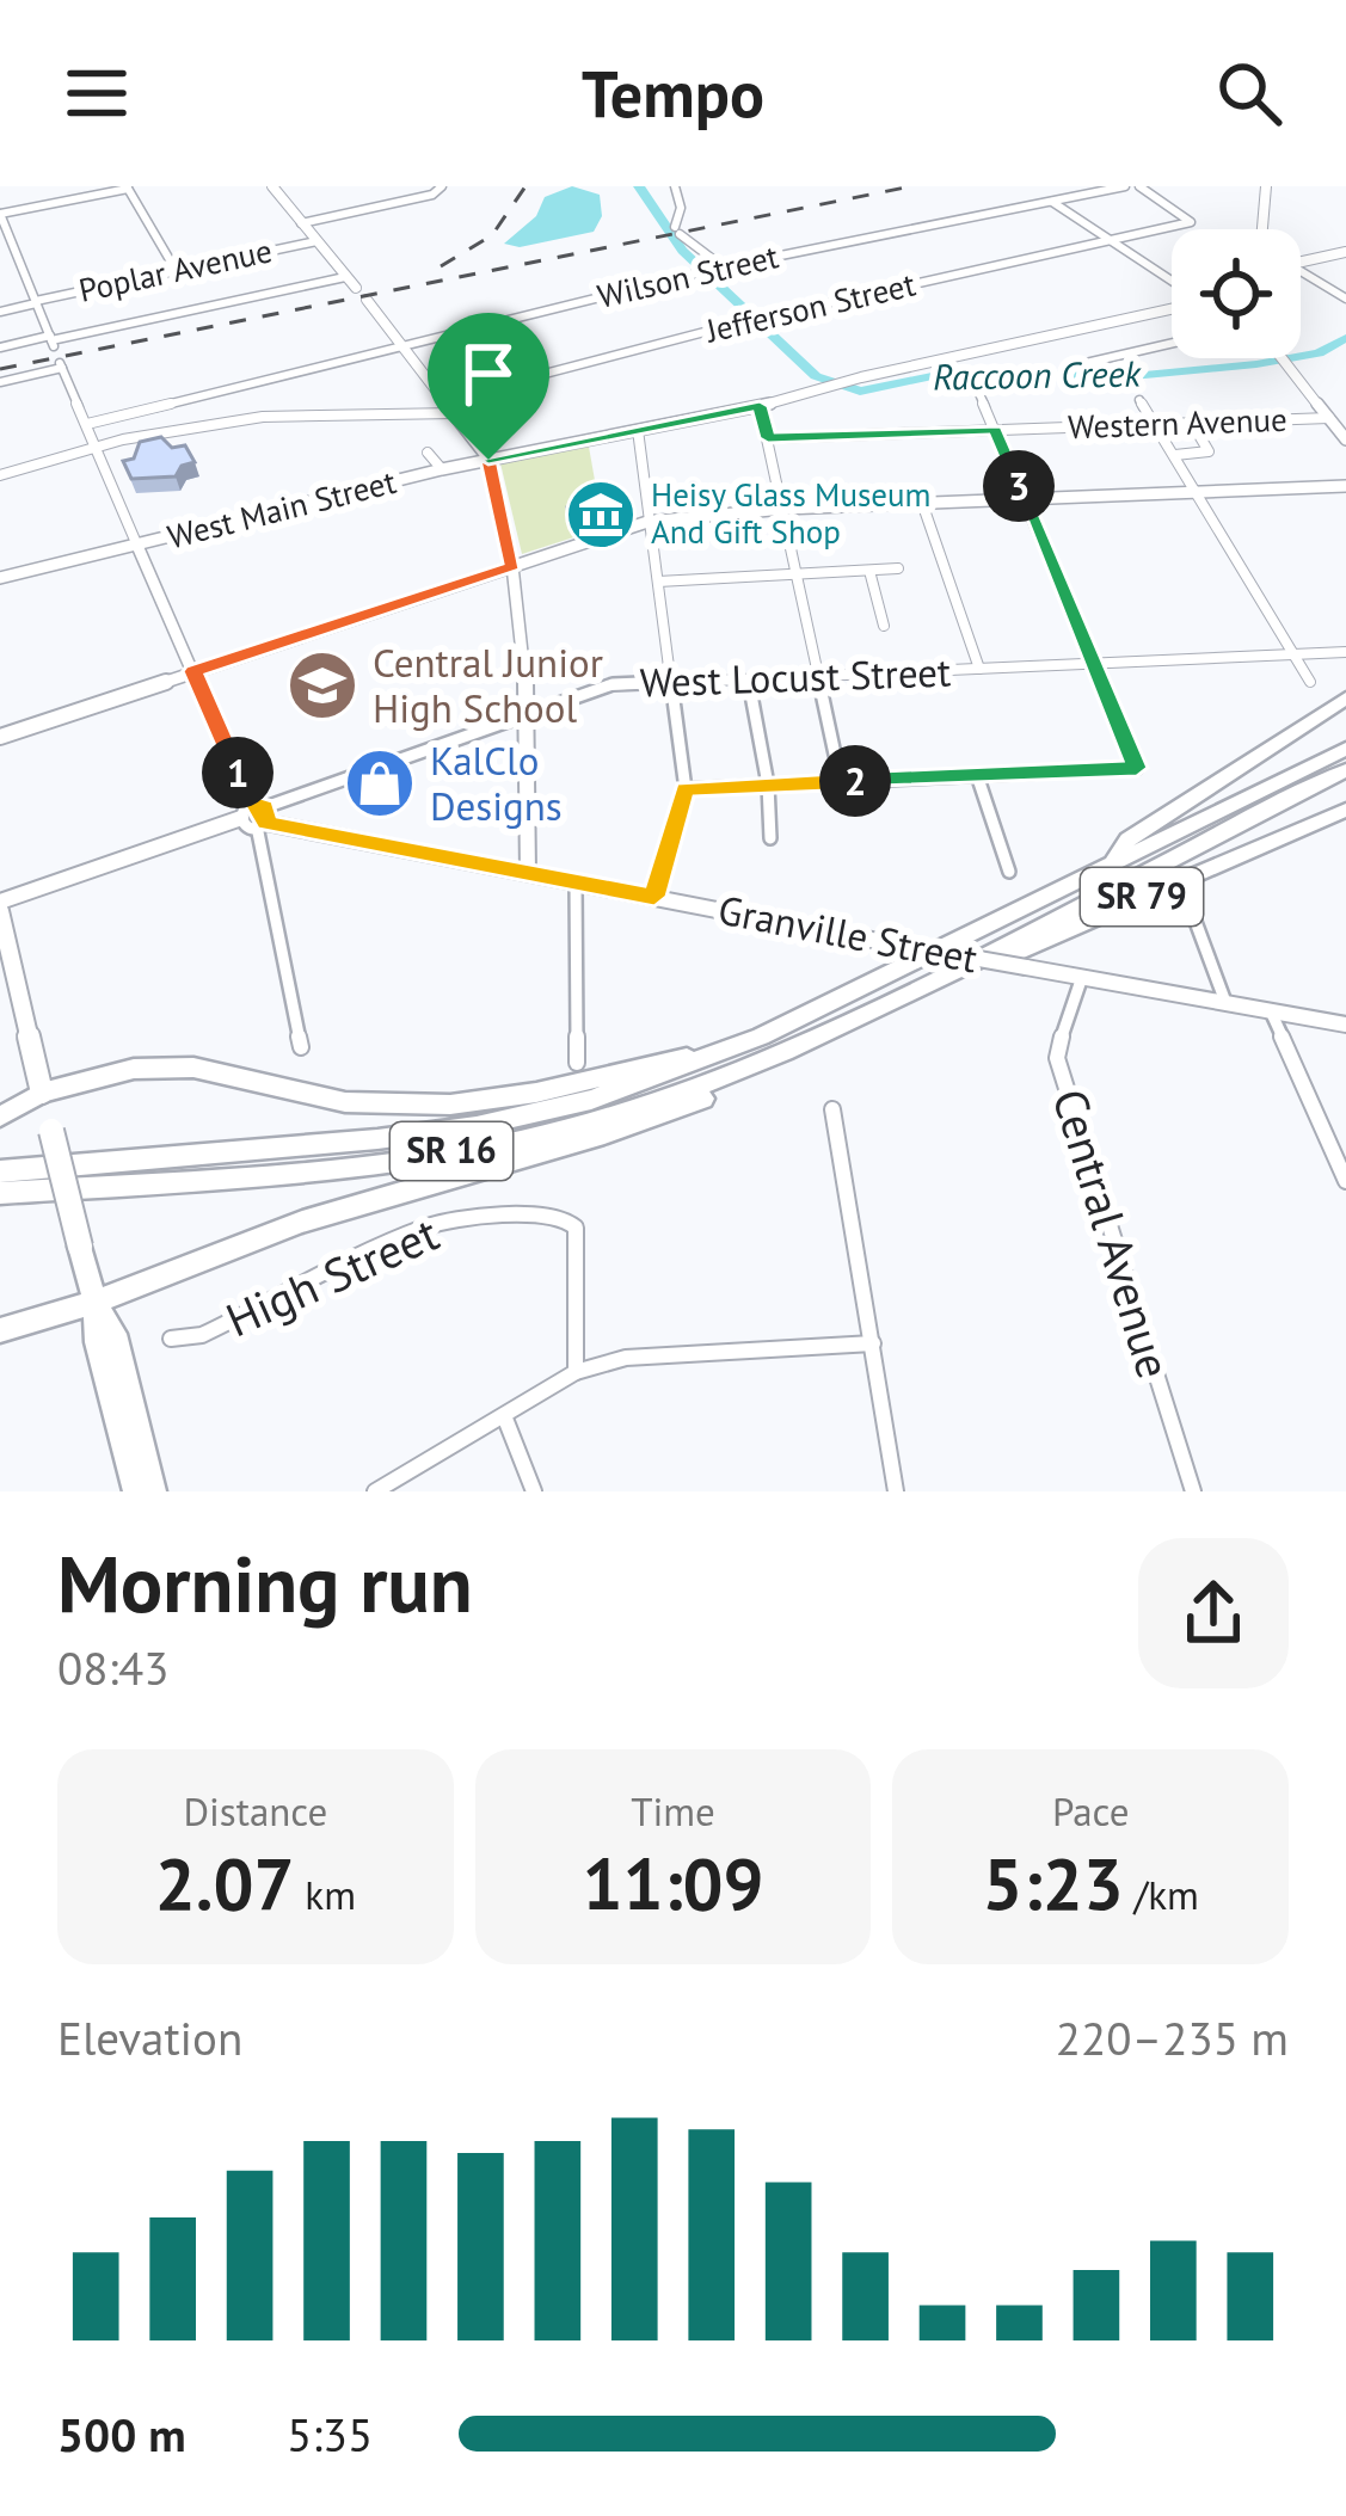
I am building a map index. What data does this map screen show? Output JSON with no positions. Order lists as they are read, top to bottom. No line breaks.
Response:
{"streets":{"highway":["SR 79","SR 16"],"street":["Poplar Avenue","Wilson Street","Jefferson Street","Western Avenue","West Main Street","West Locust Street","Granville Street","Central Avenue","High Street"]},"crossings":[["West Locust Street","Granville Street"],["SR 79","SR 16"],["Granville Street","Central Avenue"]],"water":["Raccoon Creek"],"places":{"museum":["Heisy Glass Museum And Gift Shop"],"school or university":["Central Junior High School"],"shop":["KalClo Designs"]},"page":{"header":"Tempo","pins":["3","1","2"],"heading":["Morning run","08:43"],"stats":[["Distance","2.07 km"],["Time","11:09"],["Pace","5:23 /km"]],"chart":["Elevation","220–235 m"],"list":[{"name":"500 m","note":"5:35"}]}}
